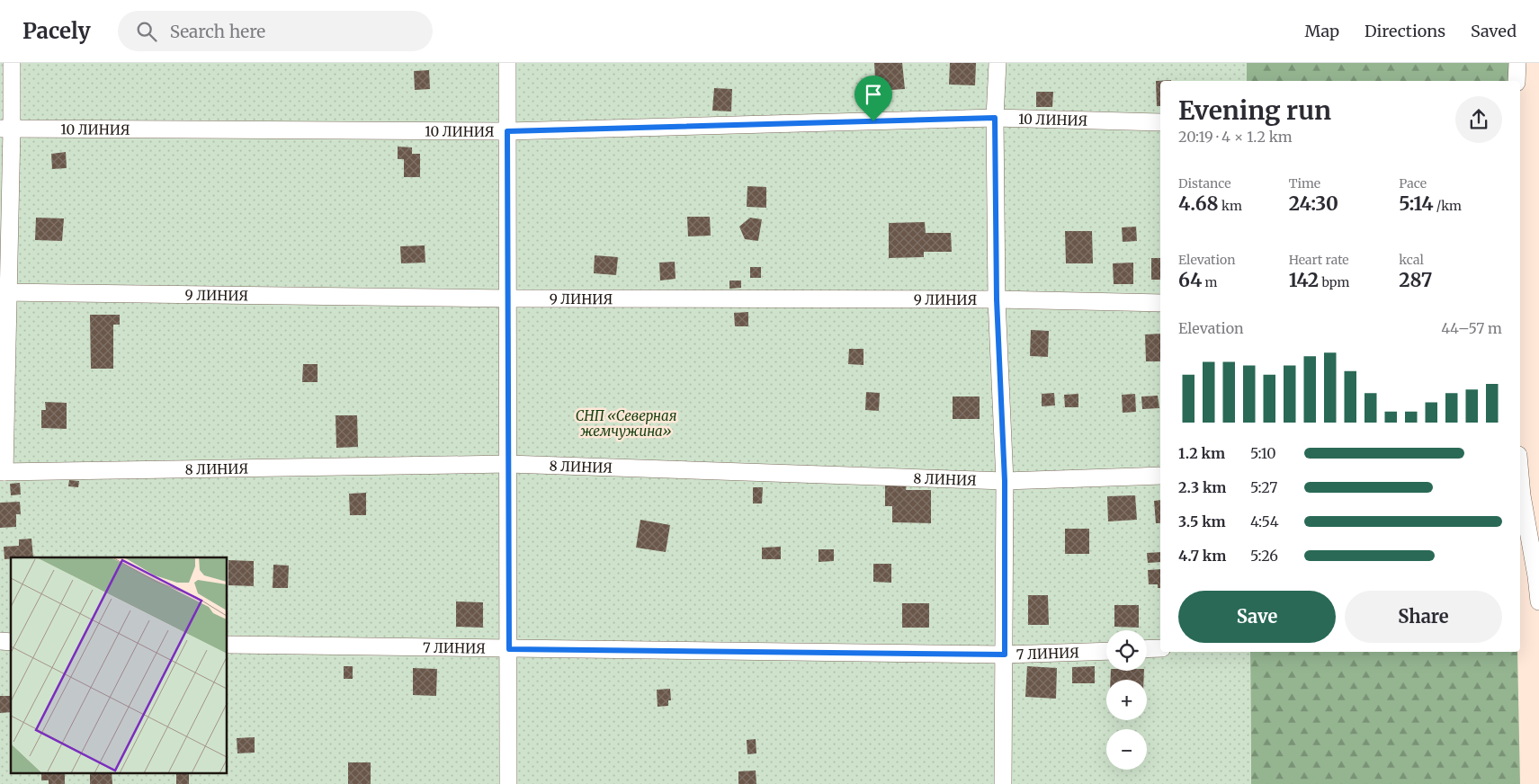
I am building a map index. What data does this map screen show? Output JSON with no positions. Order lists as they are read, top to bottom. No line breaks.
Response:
{"streets":{"street":["10 ЛИНИЯ","9 ЛИНИЯ","8 ЛИНИЯ","7 ЛИНИЯ"]},"parks":["СНП «Северная жемчужина»"],"page":{"header":"Pacely","search":"Search here","nav":["Map","Directions","Saved"],"heading":["Evening run","20:19 · 4 × 1.2 km"],"stats":[["Distance","4.68 km"],["Time","24:30"],["Pace","5:14 /km"],["Elevation","64 m"],["Heart rate","142 bpm"],["kcal","287"]],"chart":["Elevation","44–57 m"],"list":[{"name":"1.2 km","note":"5:10"},{"name":"2.3 km","note":"5:27"},{"name":"3.5 km","note":"4:54"},{"name":"4.7 km","note":"5:26"}],"buttons":["Save","Share"],"map_buttons":["+","−"]}}
